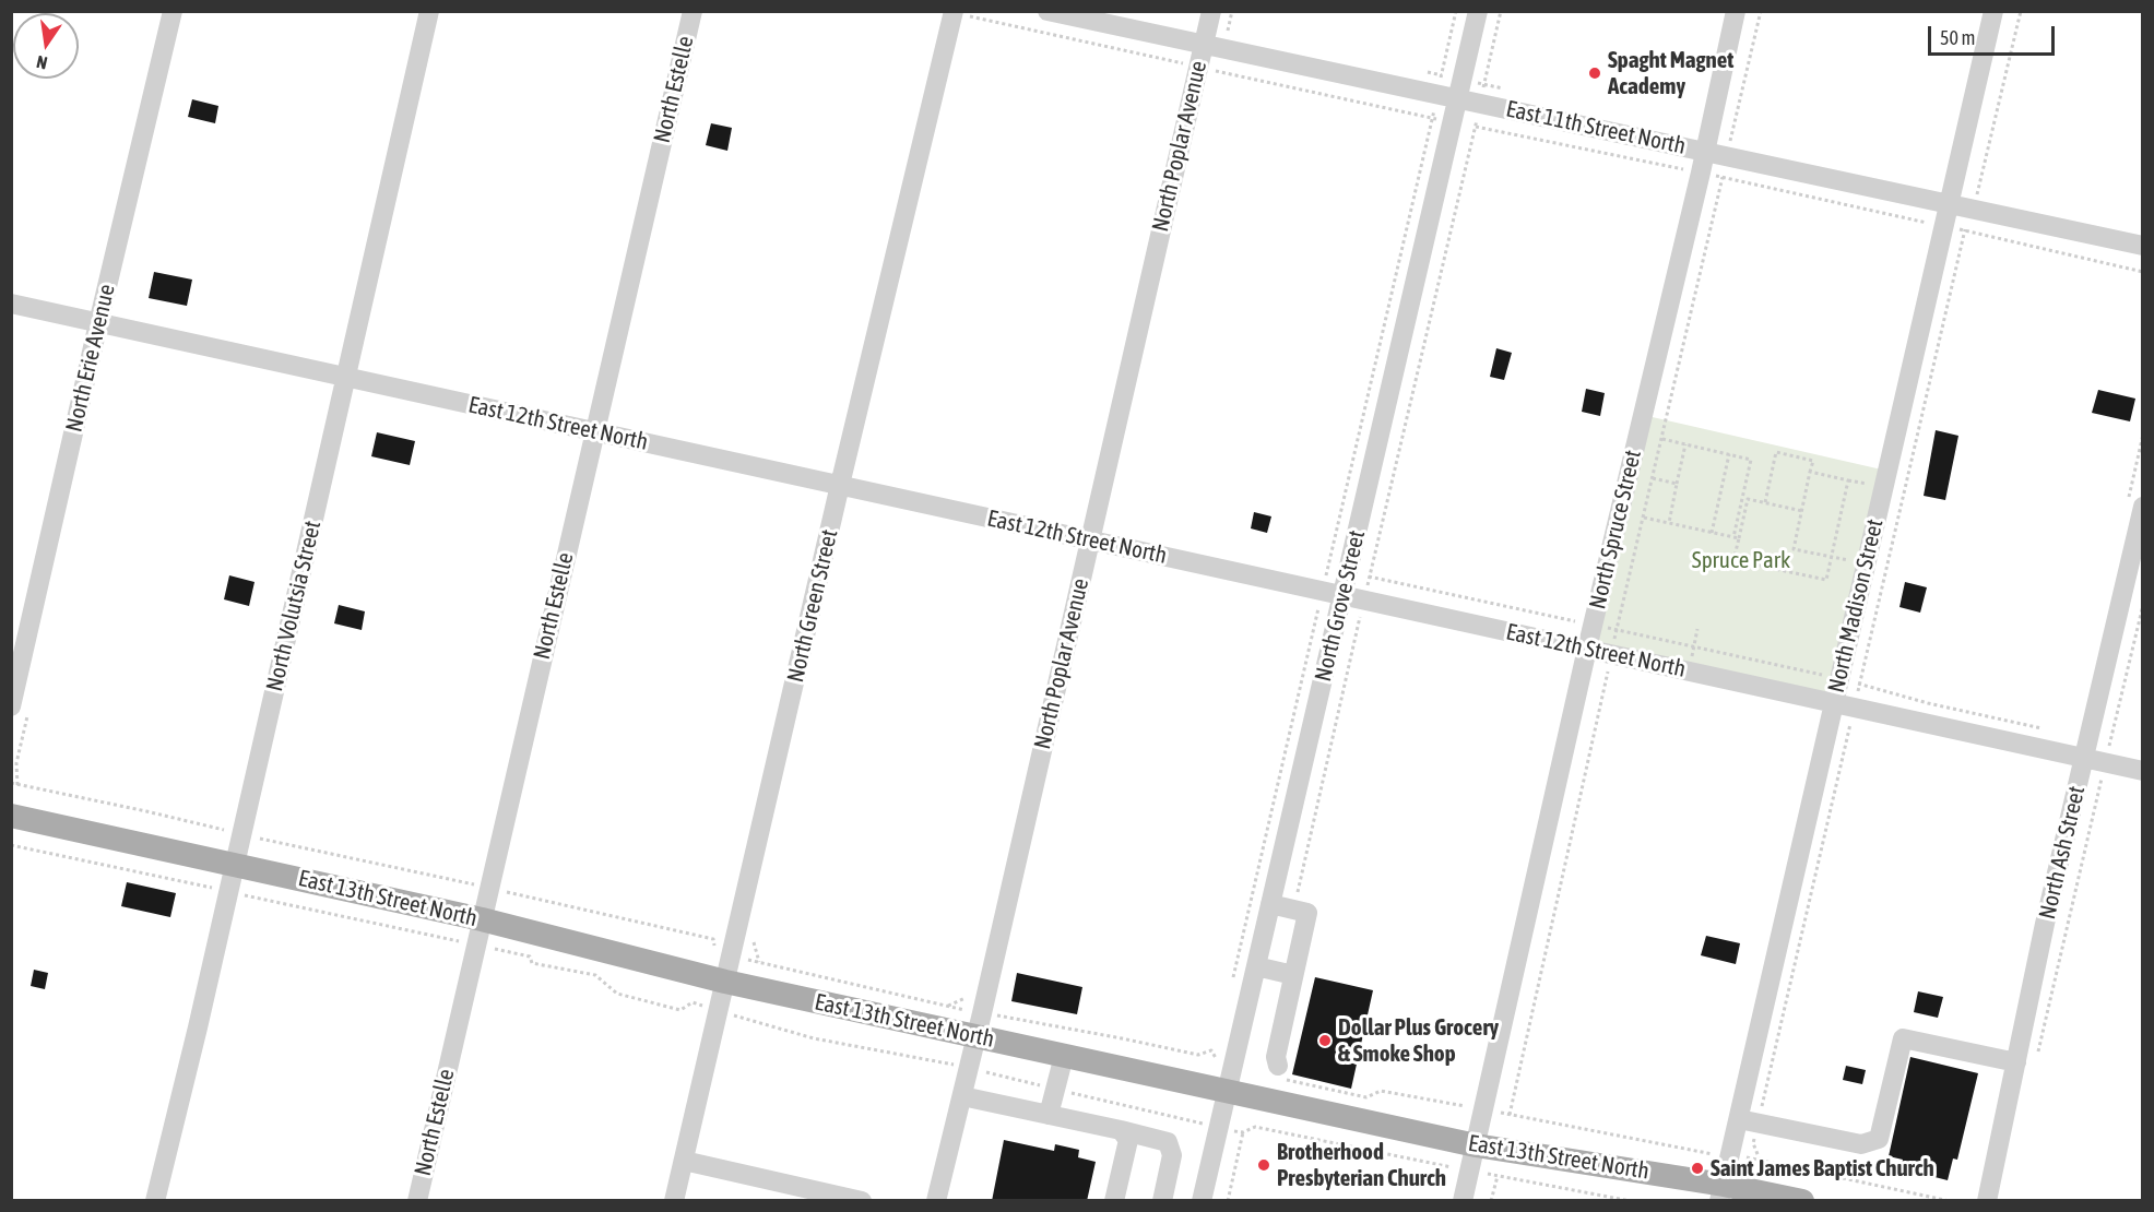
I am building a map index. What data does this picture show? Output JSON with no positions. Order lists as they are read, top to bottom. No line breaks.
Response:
{"streets":{"main road":["East 13th Street North"],"street":["North Estelle","East 11th Street North","North Poplar Avenue","North Erie Avenue","East 12th Street North","North Spruce Street","North Volutsia Street","North Green Street","North Grove Street","North Madison Street","North Ash Street"]},"crossings":[["North Estelle","East 12th Street North"],["North Estelle","East 13th Street North"],["East 11th Street North","North Poplar Avenue"],["East 11th Street North","North Spruce Street"],["East 11th Street North","North Grove Street"],["East 11th Street North","North Madison Street"],["North Poplar Avenue","East 12th Street North"],["North Poplar Avenue","East 13th Street North"],["North Erie Avenue","East 12th Street North"],["East 12th Street North","North Spruce Street"],["East 12th Street North","North Volutsia Street"],["East 12th Street North","North Green Street"],["East 12th Street North","North Grove Street"],["East 12th Street North","North Madison Street"],["East 12th Street North","North Ash Street"],["North Spruce Street","East 13th Street North"],["North Volutsia Street","East 13th Street North"],["North Green Street","East 13th Street North"],["North Grove Street","East 13th Street North"],["North Madison Street","East 13th Street North"]],"parks":["Spruce Park"],"places":["Spaght Magnet Academy","Dollar Plus Grocery & Smoke Shop","Brotherhood Presbyterian Church","Saint James Baptist Church"],"scale_bar":"50 m","north":"bottom"}
